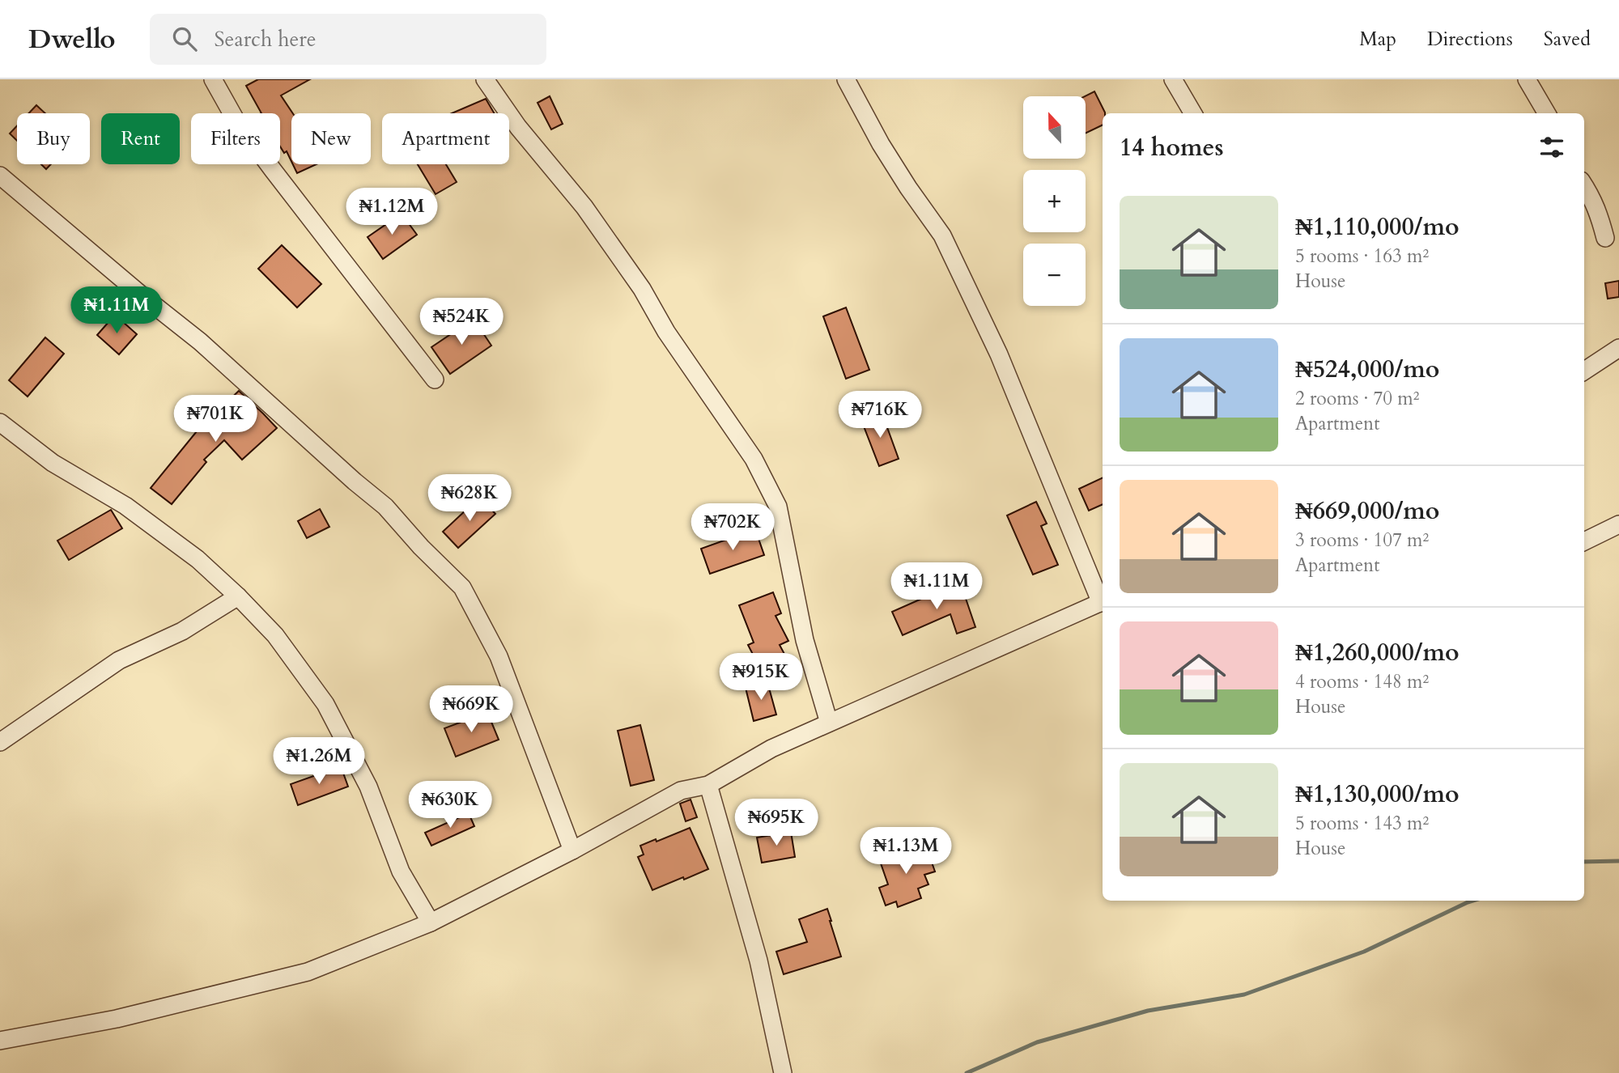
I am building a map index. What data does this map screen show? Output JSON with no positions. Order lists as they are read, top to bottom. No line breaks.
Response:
{"north":"top","page":{"header":"Dwello","search":"Search here","nav":["Map","Directions","Saved"],"map_buttons":["+","−"],"chip":["Buy","Rent","Filters","New","Apartment"],"heading":"14 homes","list":[{"name":"₦1,110,000/mo","note":"5 rooms · 163 m² · House"},{"name":"₦524,000/mo","note":"2 rooms · 70 m² · Apartment"},{"name":"₦669,000/mo","note":"3 rooms · 107 m² · Apartment"},{"name":"₦1,260,000/mo","note":"4 rooms · 148 m² · House"},{"name":"₦1,130,000/mo","note":"5 rooms · 143 m² · House"}],"price":["₦1.12M","₦1.11M","₦524K","₦716K","₦701K","₦628K","₦702K","₦1.11M","₦915K","₦669K","₦1.26M","₦630K","₦695K","₦1.13M"]}}
